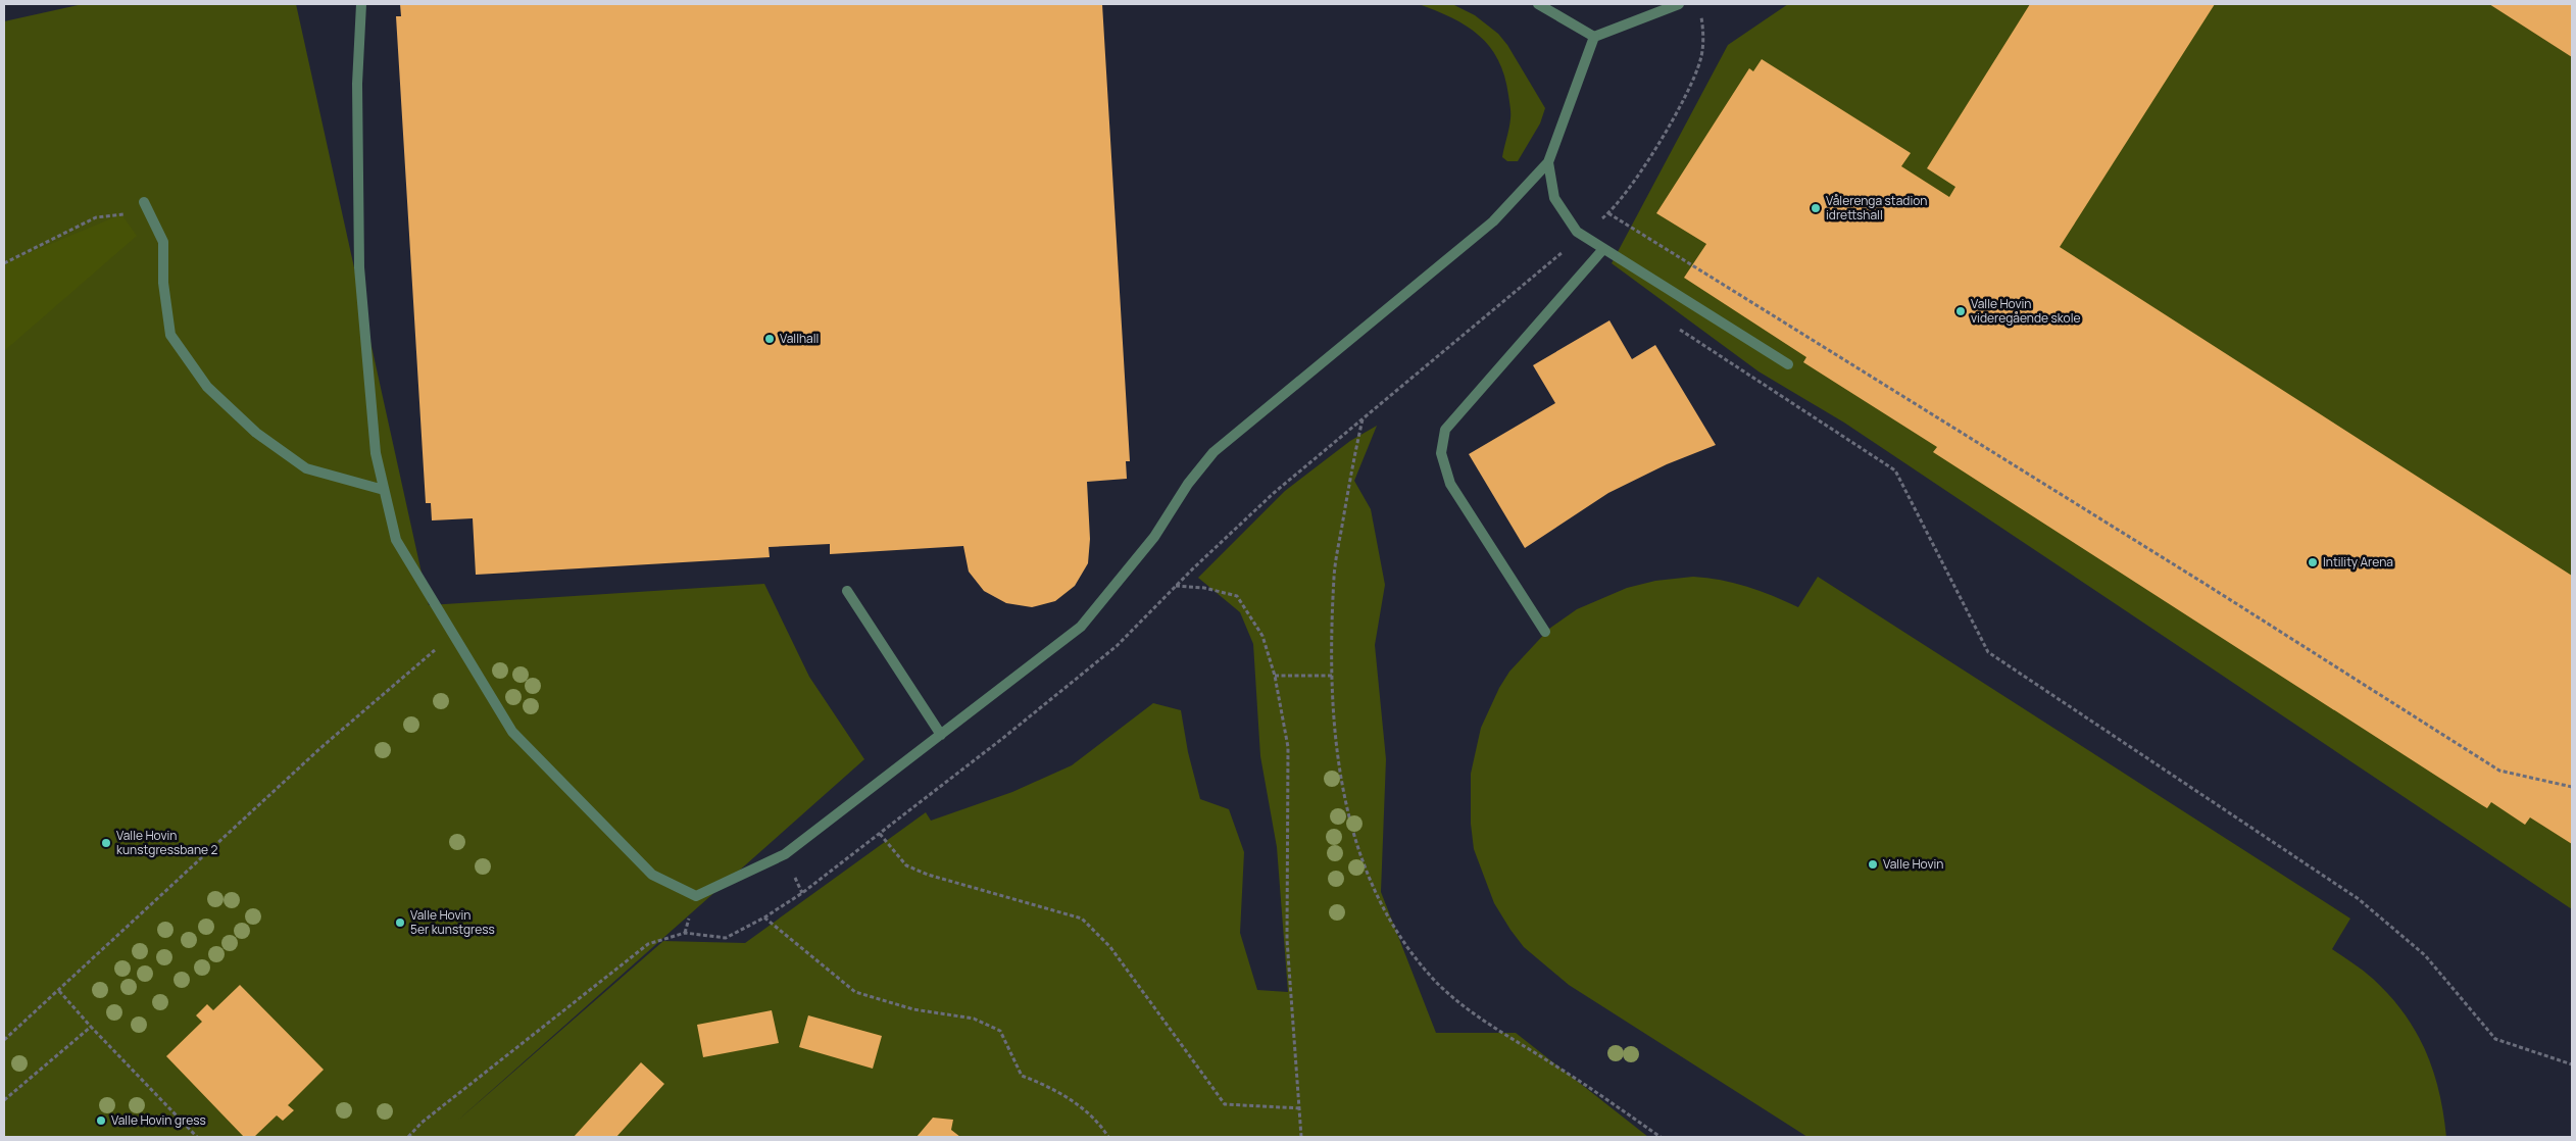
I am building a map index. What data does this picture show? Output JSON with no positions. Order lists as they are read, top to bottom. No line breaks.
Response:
{"places":["Vålerenga stadion idrettshall","Valle Hovin videregående skole","Vallhall","Intility Arena","Valle Hovin kunstgressbane 2","Valle Hovin","Valle Hovin 5er kunstgress","Valle Hovin gress"]}
